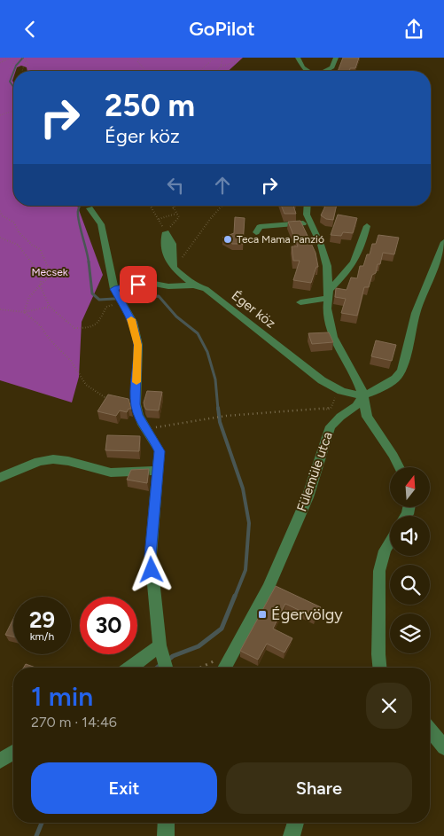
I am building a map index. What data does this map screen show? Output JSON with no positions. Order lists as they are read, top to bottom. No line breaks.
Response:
{"streets":{"street":["Éger köz","Fülemüle utca"]},"crossings":[["Éger köz","Fülemüle utca"]],"parks":["Mecsek"],"places":{"other":["Teca Mama Panzió"],"transit":["Égervölgy"]},"north":"top","page":{"header":"GoPilot","turn":["250 m","Éger köz"],"speed":"29 km/h","limit":"30","heading":["1 min","270 m · 14:46"],"buttons":["Exit","Share"]}}
